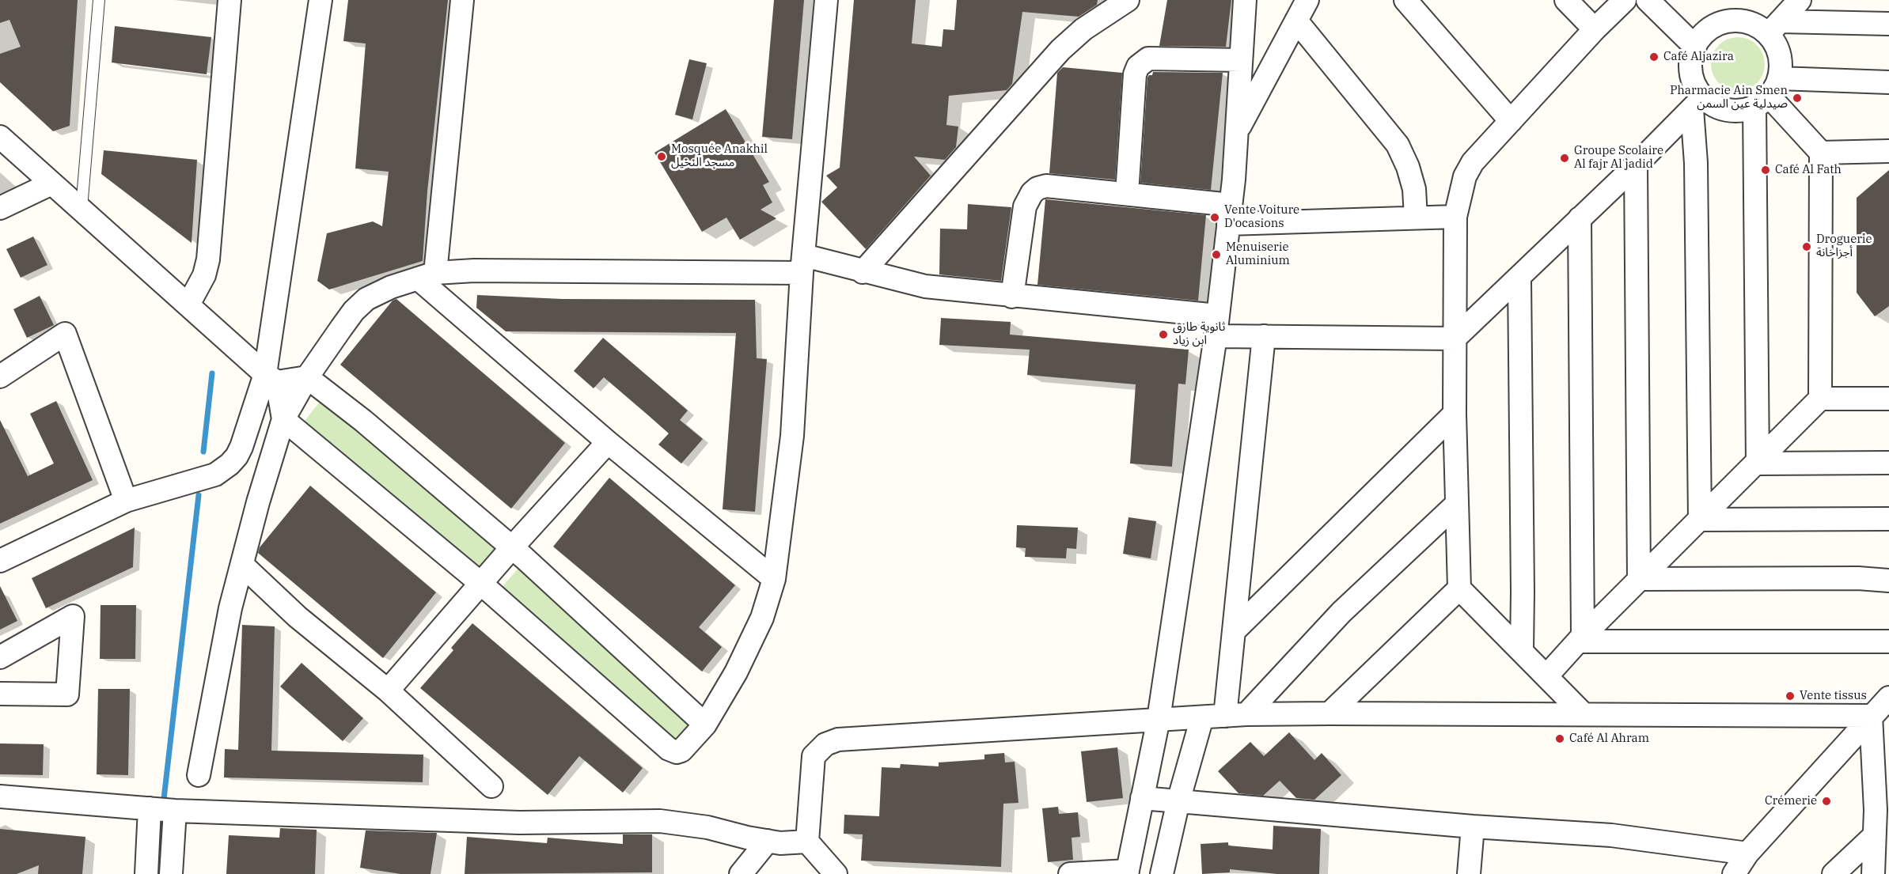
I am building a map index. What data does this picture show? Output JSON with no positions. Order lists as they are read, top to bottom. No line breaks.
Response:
{"places":["Café Aljazira","Pharmacie Ain Smen صيدلية عين السمن","Mosquée Anakhil مسجد النخيل","Groupe Scolaire Al fajr Al jadid","Café Al Fath","Vente Voiture D'ocasions","Droguerie أجزاخانة","Menuiserie Aluminium","ثانوية طارق ابن زياد","Vente tissus","Café Al Ahram","Crémerie"]}
